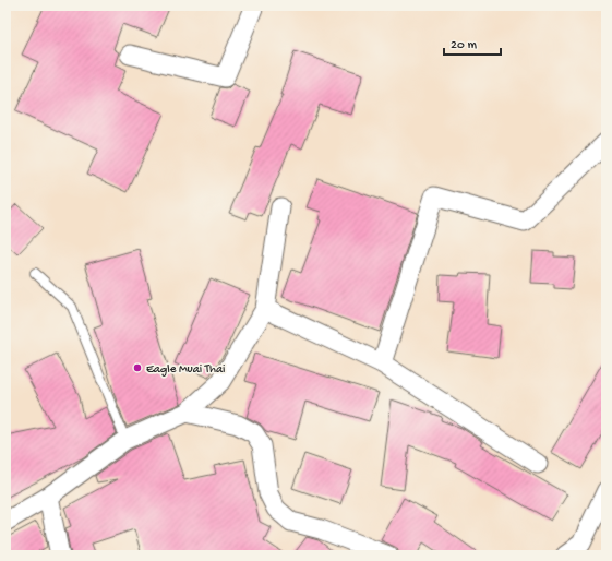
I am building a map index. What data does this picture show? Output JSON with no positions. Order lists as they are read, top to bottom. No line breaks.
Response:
{"places":["Eagle Muai Thai"],"scale_bar":"20 m"}
